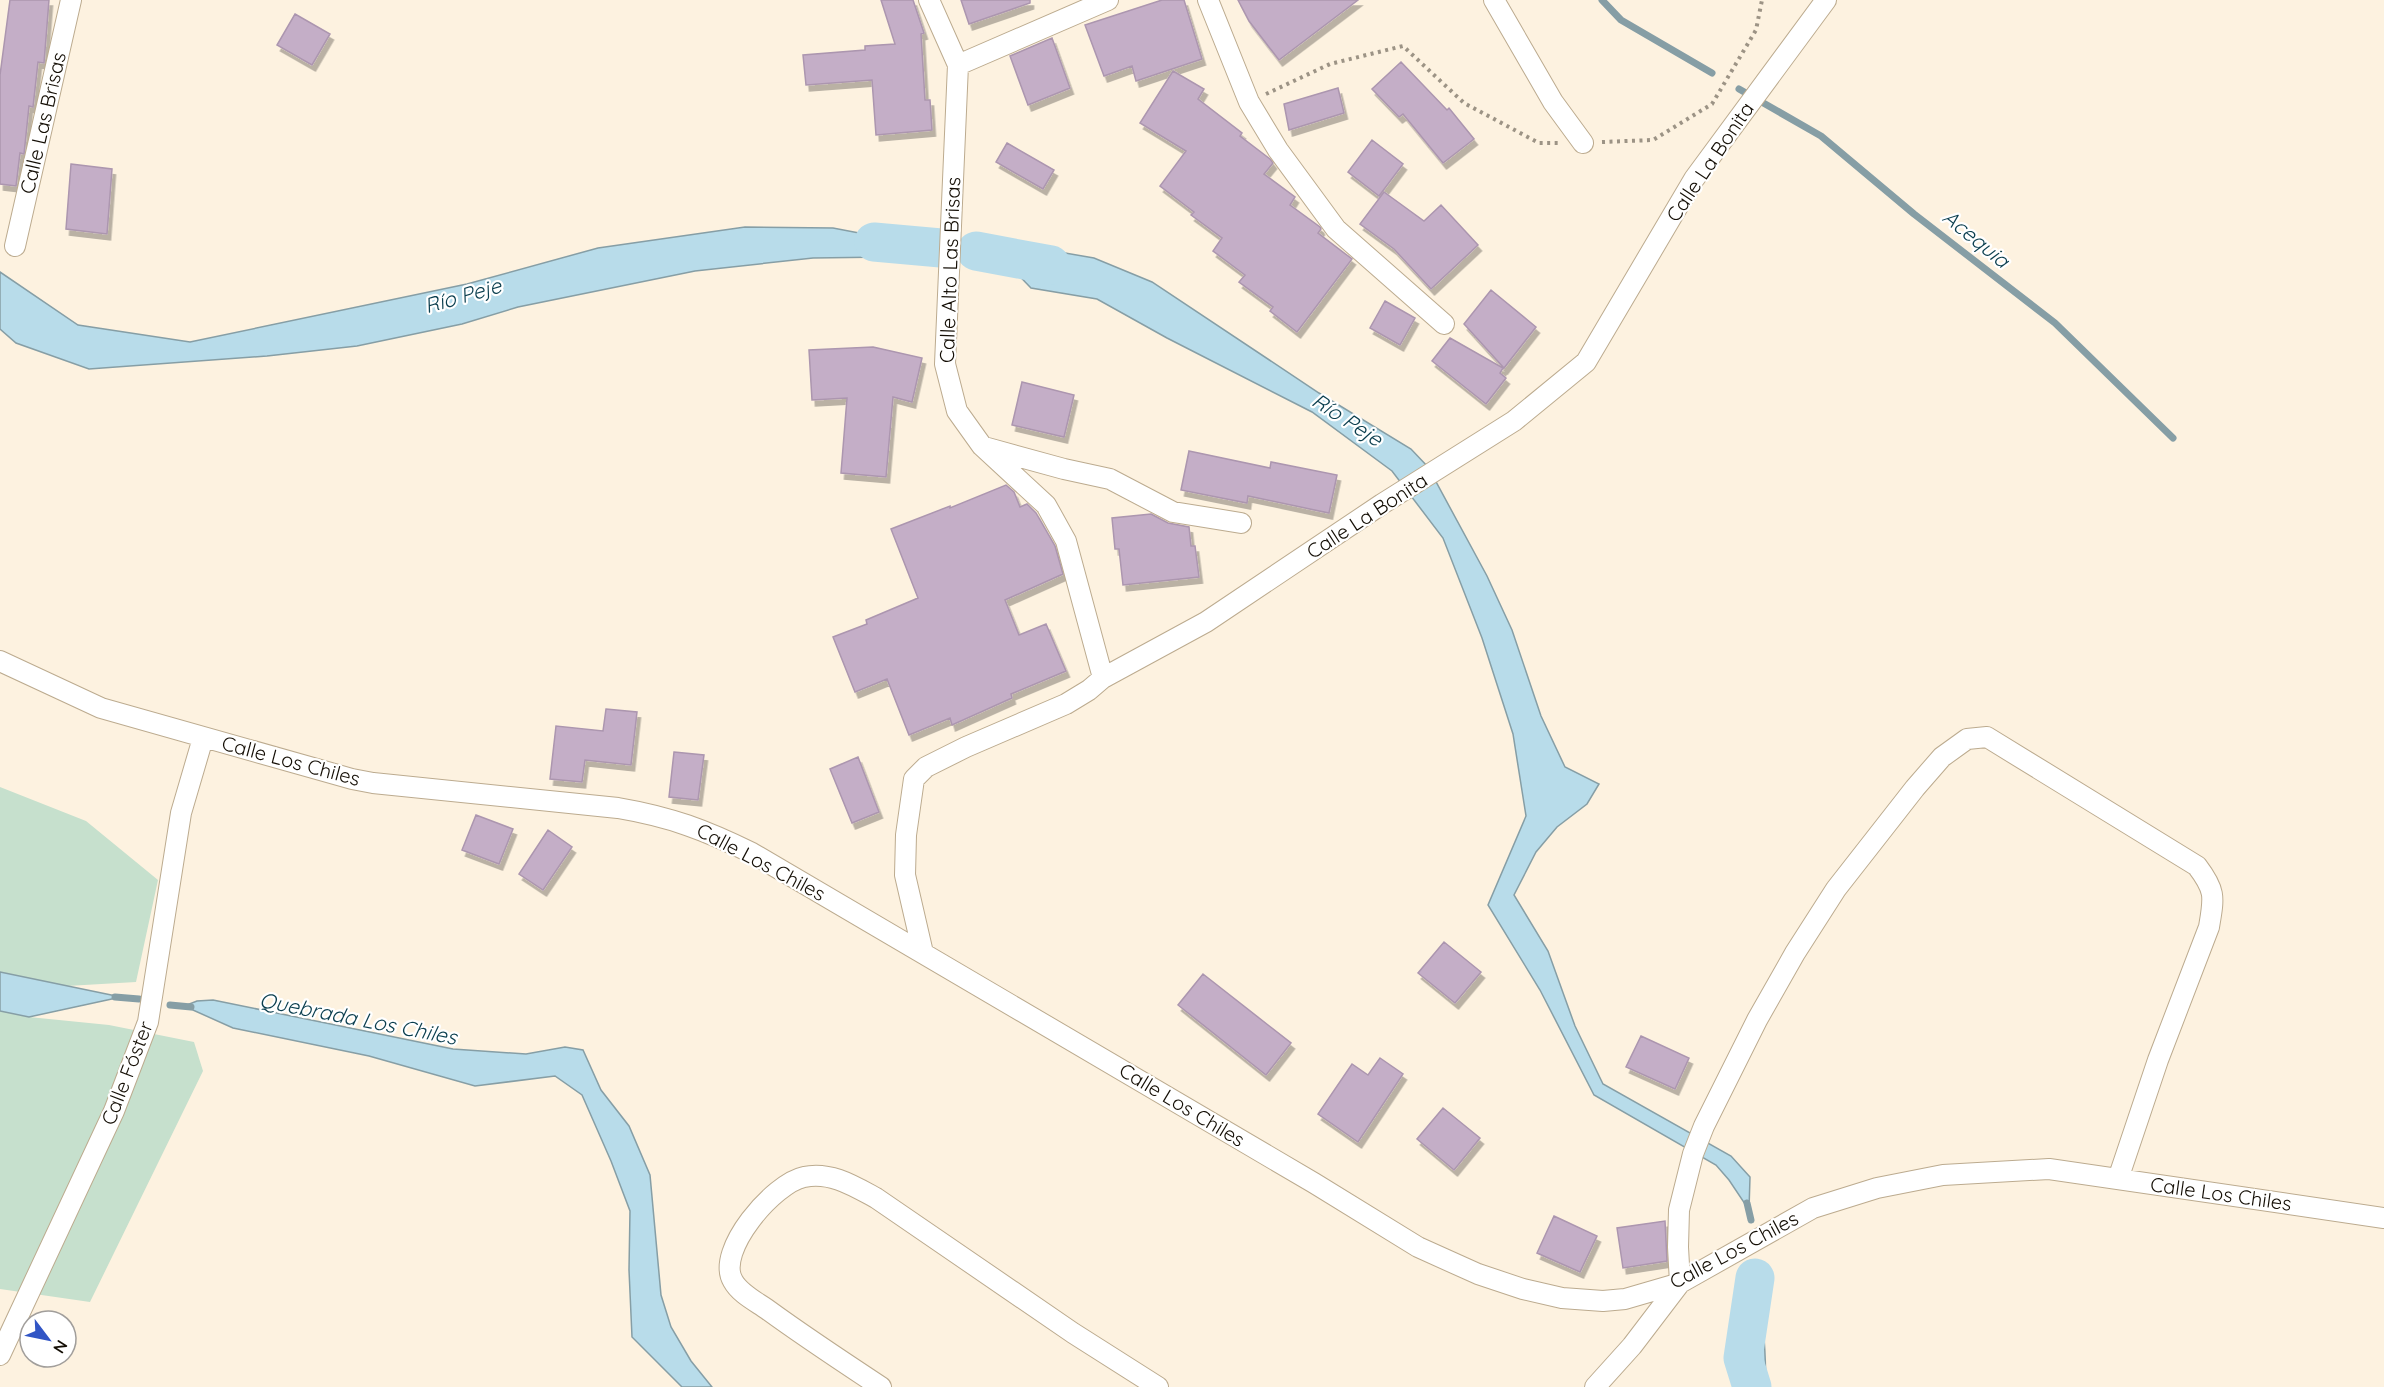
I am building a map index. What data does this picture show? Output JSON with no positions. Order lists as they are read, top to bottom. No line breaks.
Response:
{"streets":{"street":["Calle Las Brisas","Calle La Bonita","Calle Alto Las Brisas","Calle Los Chiles","Calle Fóster"]},"crossings":[["Calle La Bonita","Calle Alto Las Brisas"],["Calle La Bonita","Calle Los Chiles"],["Calle Los Chiles","Calle Fóster"]],"water":["Acequia","Río Peje","Quebrada Los Chiles"],"north":"bottom right"}
